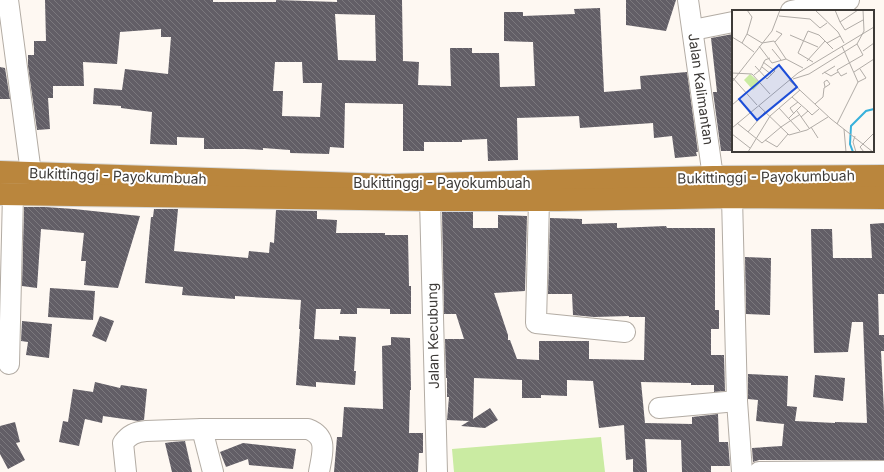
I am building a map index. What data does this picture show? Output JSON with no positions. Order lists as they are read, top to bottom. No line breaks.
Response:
{"streets":{"highway":["Bukittinggi - Payokumbuah"],"street":["Jalan Kalimantan","Jalan Kecubung"]},"crossings":[["Jalan Kalimantan","Bukittinggi - Payokumbuah"],["Bukittinggi - Payokumbuah","Jalan Kecubung"]]}
